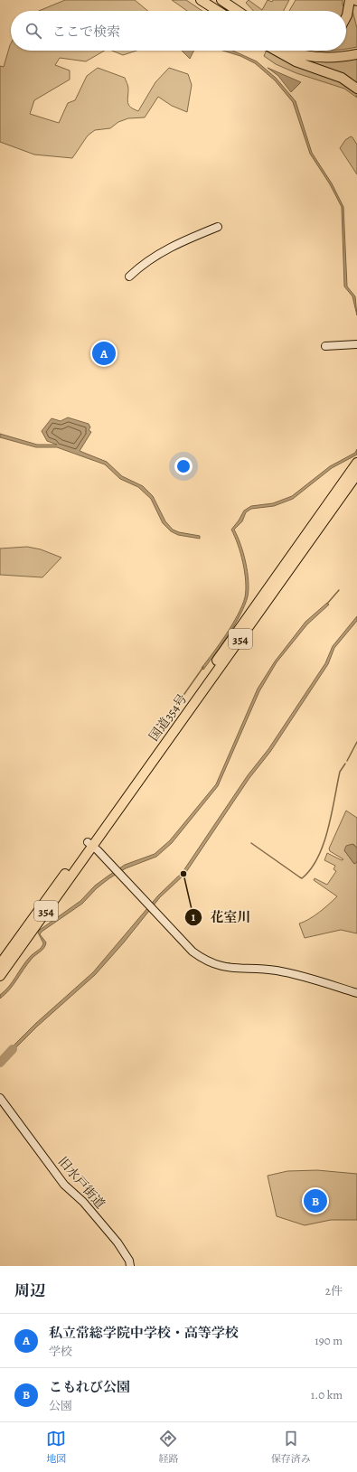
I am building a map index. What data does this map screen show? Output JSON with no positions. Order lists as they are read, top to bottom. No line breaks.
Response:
{"streets":{"highway":["354","国道354号"],"street":["旧水戸街道"]},"places":["花室川"],"page":{"search":"ここで検索","pins":["A","B"],"heading":["周辺","2件"],"list":[{"mark":"A","name":"私立常総学院中学校・高等学校","note":"学校","value":"190 m"},{"mark":"B","name":"こもれび公園","note":"公園","value":"1.0 km"}],"nav":["地図","経路","保存済み"]}}
